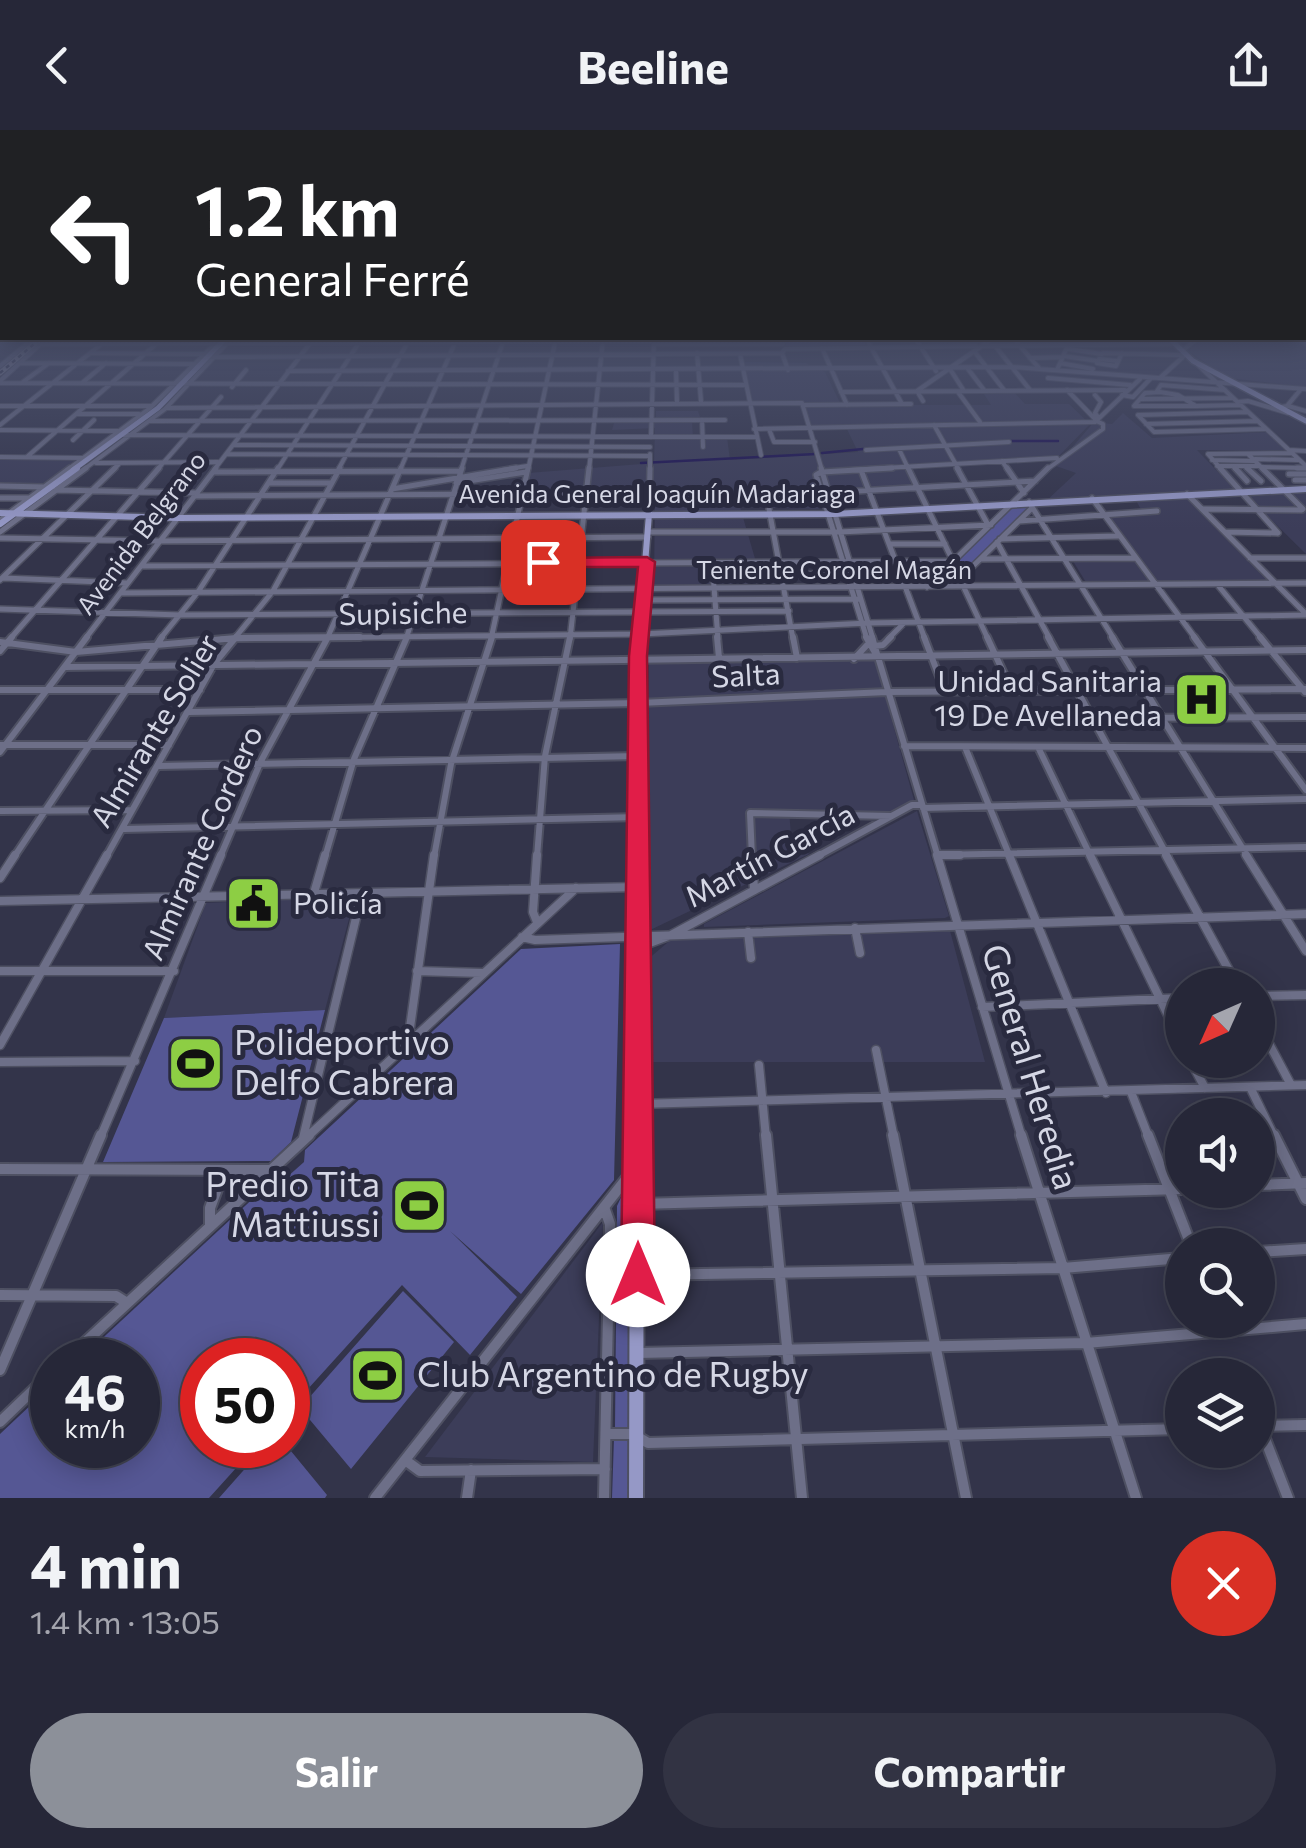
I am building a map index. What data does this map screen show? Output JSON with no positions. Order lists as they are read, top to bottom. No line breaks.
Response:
{"streets":{"main road":["Avenida General Joaquín Madariaga"],"street":["Avenida Belgrano","Teniente Coronel Magán","Supisiche","Salta","Almirante Solier","Almirante Cordero","Martín García","General Heredia"]},"crossings":[["Avenida General Joaquín Madariaga","Avenida Belgrano"],["Avenida General Joaquín Madariaga","Almirante Solier"],["Avenida General Joaquín Madariaga","Almirante Cordero"],["Avenida General Joaquín Madariaga","General Heredia"],["Avenida Belgrano","Teniente Coronel Magán"],["Avenida Belgrano","Supisiche"],["Teniente Coronel Magán","Almirante Solier"],["Teniente Coronel Magán","Almirante Cordero"],["Teniente Coronel Magán","General Heredia"],["Supisiche","Almirante Solier"],["Supisiche","Almirante Cordero"],["Supisiche","General Heredia"],["Salta","Almirante Solier"],["Salta","Almirante Cordero"],["Salta","General Heredia"],["Martín García","General Heredia"]],"places":{"hospital":["Unidad Sanitaria 19 De Avellaneda"],"public building":["Policía"],"sports":["Polideportivo Delfo Cabrera","Predio Tita Mattiussi","Club Argentino de Rugby"]},"north":"bottom left","page":{"header":"Beeline","turn":["1.2 km","General Ferré"],"speed":"46 km/h","limit":"50","heading":["4 min","1.4 km · 13:05"],"buttons":["Salir","Compartir"]}}
